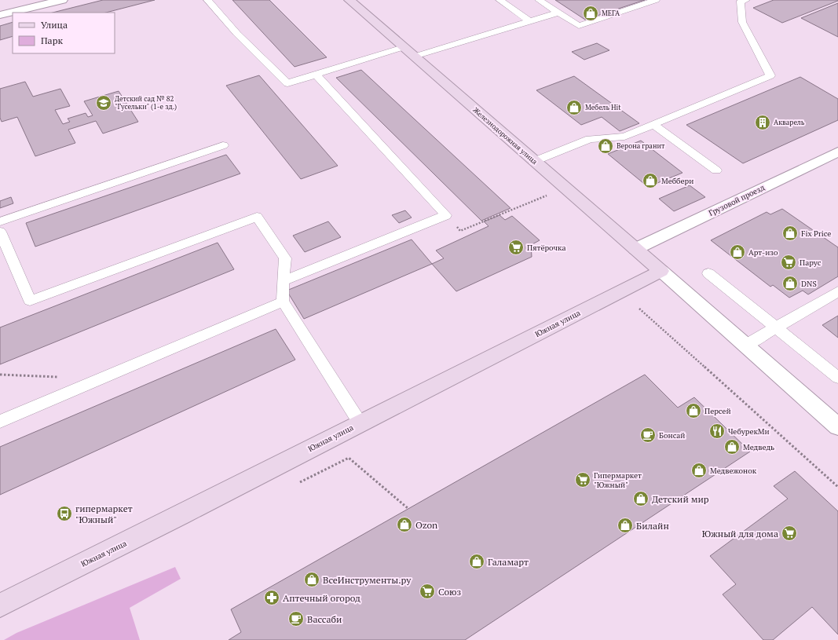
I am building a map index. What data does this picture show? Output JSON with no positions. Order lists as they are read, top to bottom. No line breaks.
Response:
{"streets":{"main road":["Железнодорожная улица","Южная улица"],"street":["Грузовой проезд"]},"crossings":[["Железнодорожная улица","Грузовой проезд"],["Железнодорожная улица","Южная улица"]],"places":{"shop":["МЕГА","Мебель Hit","Верона гранит","Меббери","Fix Price","Арт-изо","DNS","Персей","Медведь","Медвежонок","Детский мир","Ozon","Билайн","Галамарт","ВсеИнструменты.ру"],"school or university":["Детский сад № 82 \"Гусельки\" (1-е зд.)"],"building":["Акварель"],"supermarket":["Пятёрочка","Парус","Гипермаркет \"Южный\"","Южный для дома","Союз"],"restaurant":["ЧебурекМи"],"cafe":["Бонсай","Вассаби"],"bus stop":["гипермаркет \"Южный\""],"pharmacy":["Аптечный огород"]},"legend":["Улица","Парк"]}
